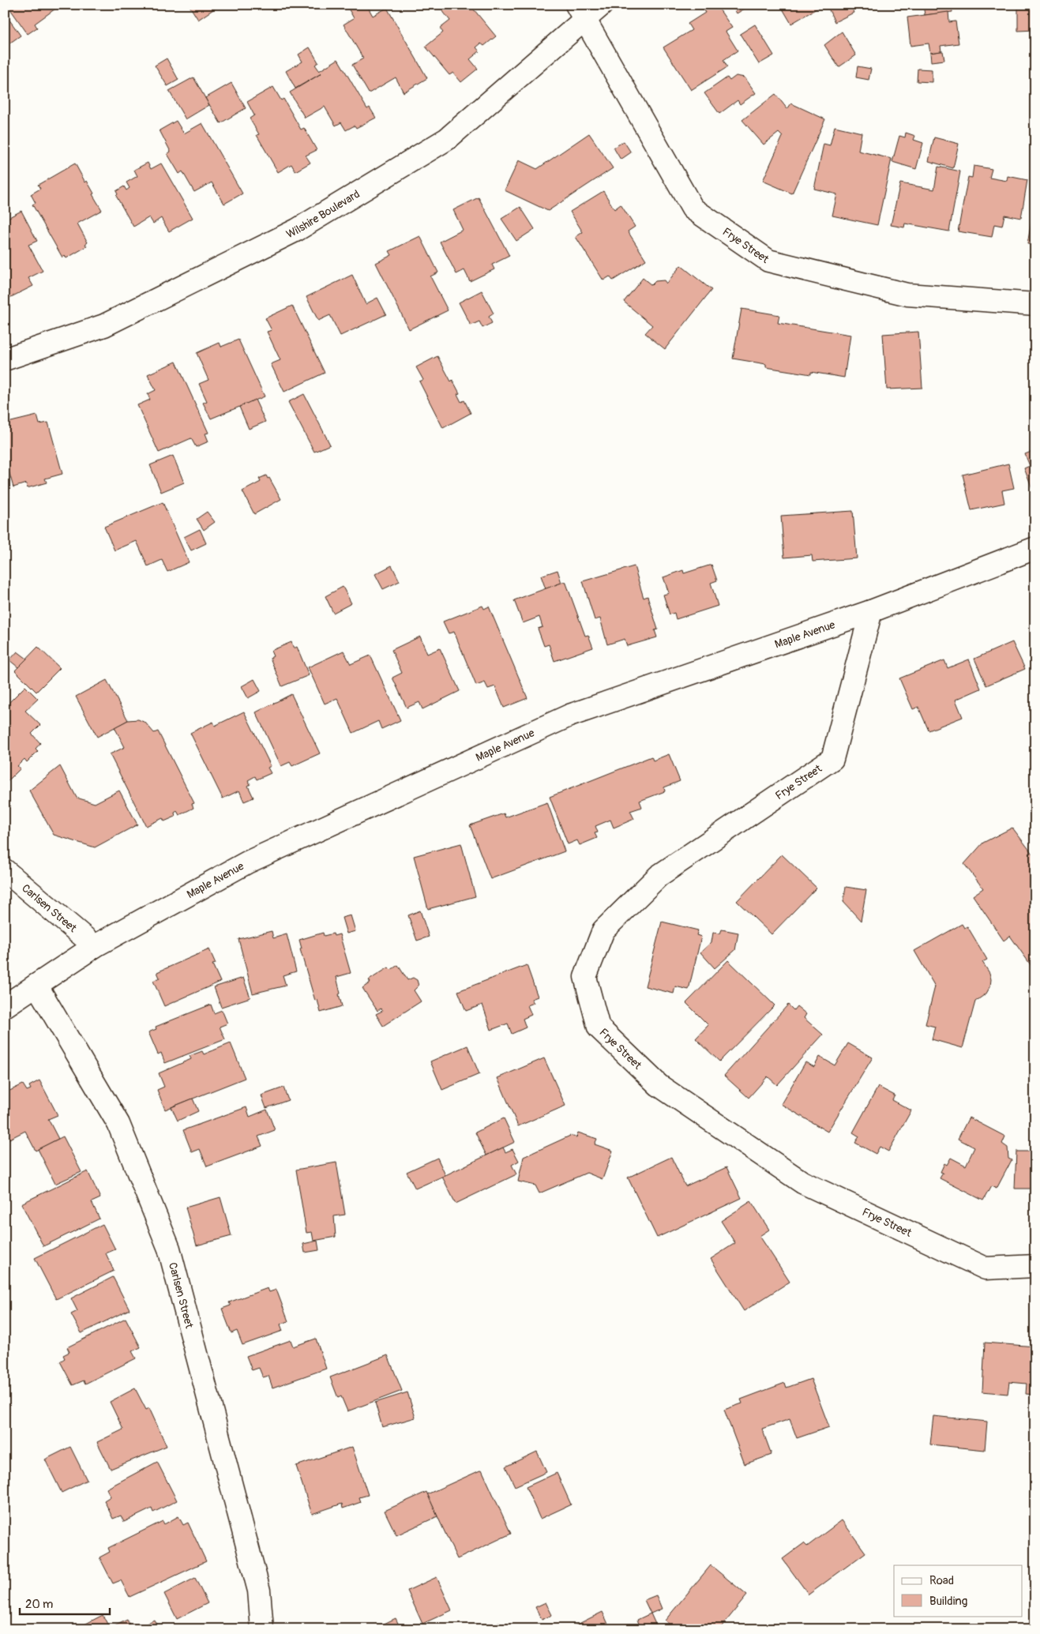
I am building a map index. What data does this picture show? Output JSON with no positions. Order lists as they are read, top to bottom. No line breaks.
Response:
{"streets":{"street":["Wilshire Boulevard","Frye Street","Maple Avenue","Carlsen Street"]},"crossings":[["Wilshire Boulevard","Frye Street"],["Frye Street","Maple Avenue"],["Maple Avenue","Carlsen Street"]],"legend":["Road","Building"],"scale_bar":"20 m"}
